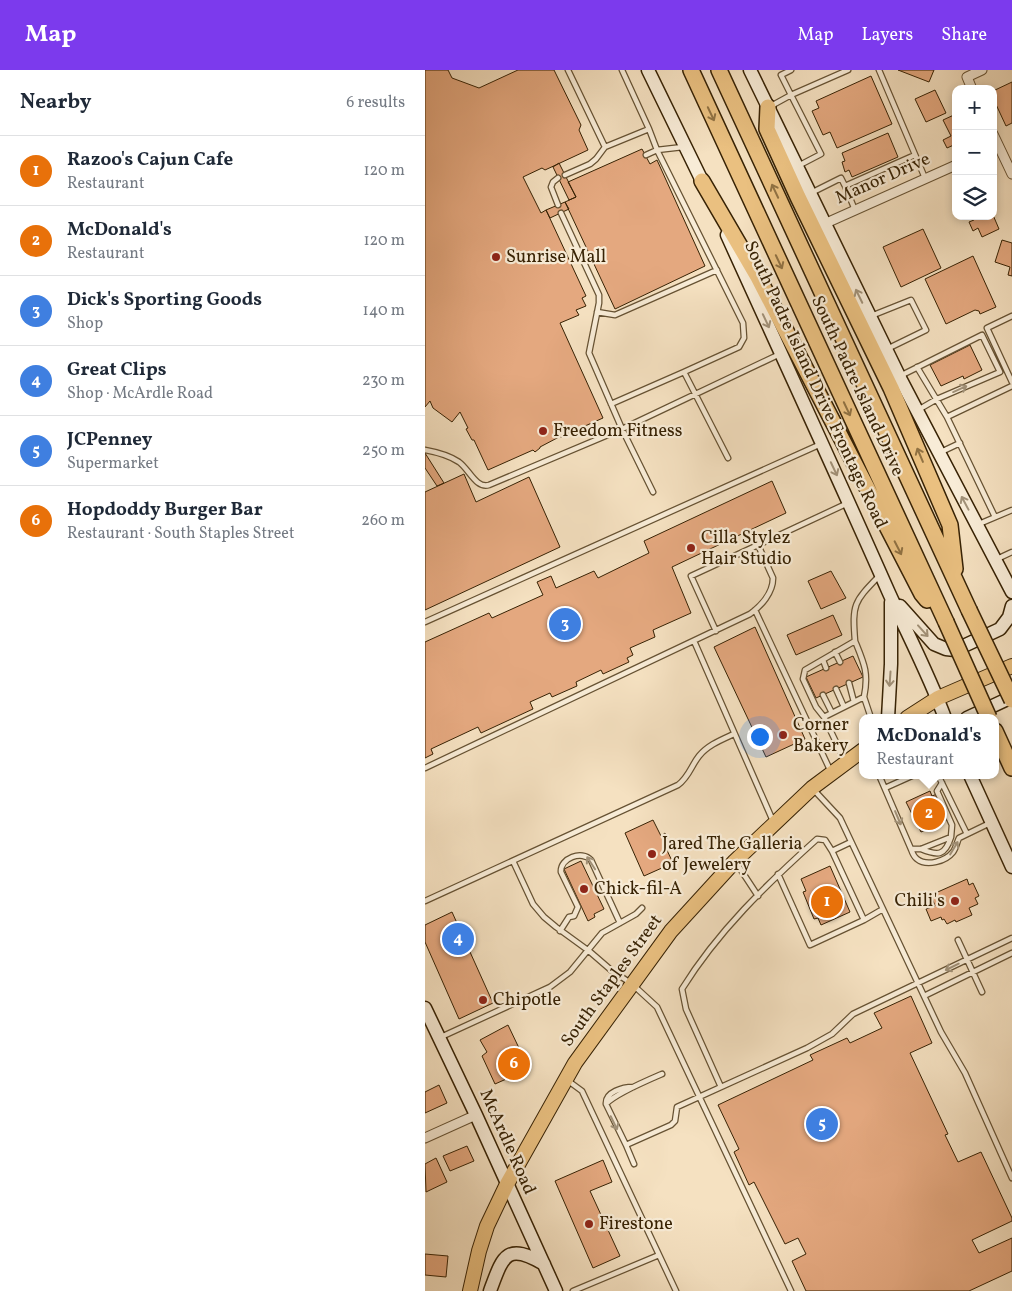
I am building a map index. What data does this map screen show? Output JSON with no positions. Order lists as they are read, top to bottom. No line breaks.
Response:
{"streets":{"highway":["South Padre Island Drive"],"main road":["South Padre Island Drive Frontage Road","South Staples Street","McArdle Road"],"street":["Manor Drive"]},"crossings":[["South Staples Street","McArdle Road"]],"places":["Sunrise Mall","Freedom Fitness","Cilla Stylez Hair Studio","Corner Bakery","Jared The Galleria of Jewelery","Chick-fil-A","Chili's","Chipotle","Firestone"],"page":{"header":"Map","nav":["Map","Layers","Share"],"heading":["Nearby","6 results"],"map_buttons":["+","−"],"list":[{"mark":"1","name":"Razoo's Cajun Cafe","note":"Restaurant","value":"120 m"},{"mark":"2","name":"McDonald's","note":"Restaurant","value":"120 m"},{"mark":"3","name":"Dick's Sporting Goods","note":"Shop","value":"140 m"},{"mark":"4","name":"Great Clips","note":"Shop · McArdle Road","value":"230 m"},{"mark":"5","name":"JCPenney","note":"Supermarket","value":"250 m"},{"mark":"6","name":"Hopdoddy Burger Bar","note":"Restaurant · South Staples Street","value":"260 m"}],"pins":["3","2","1","4","6","5"],"popup":["McDonald's","Restaurant"]}}
